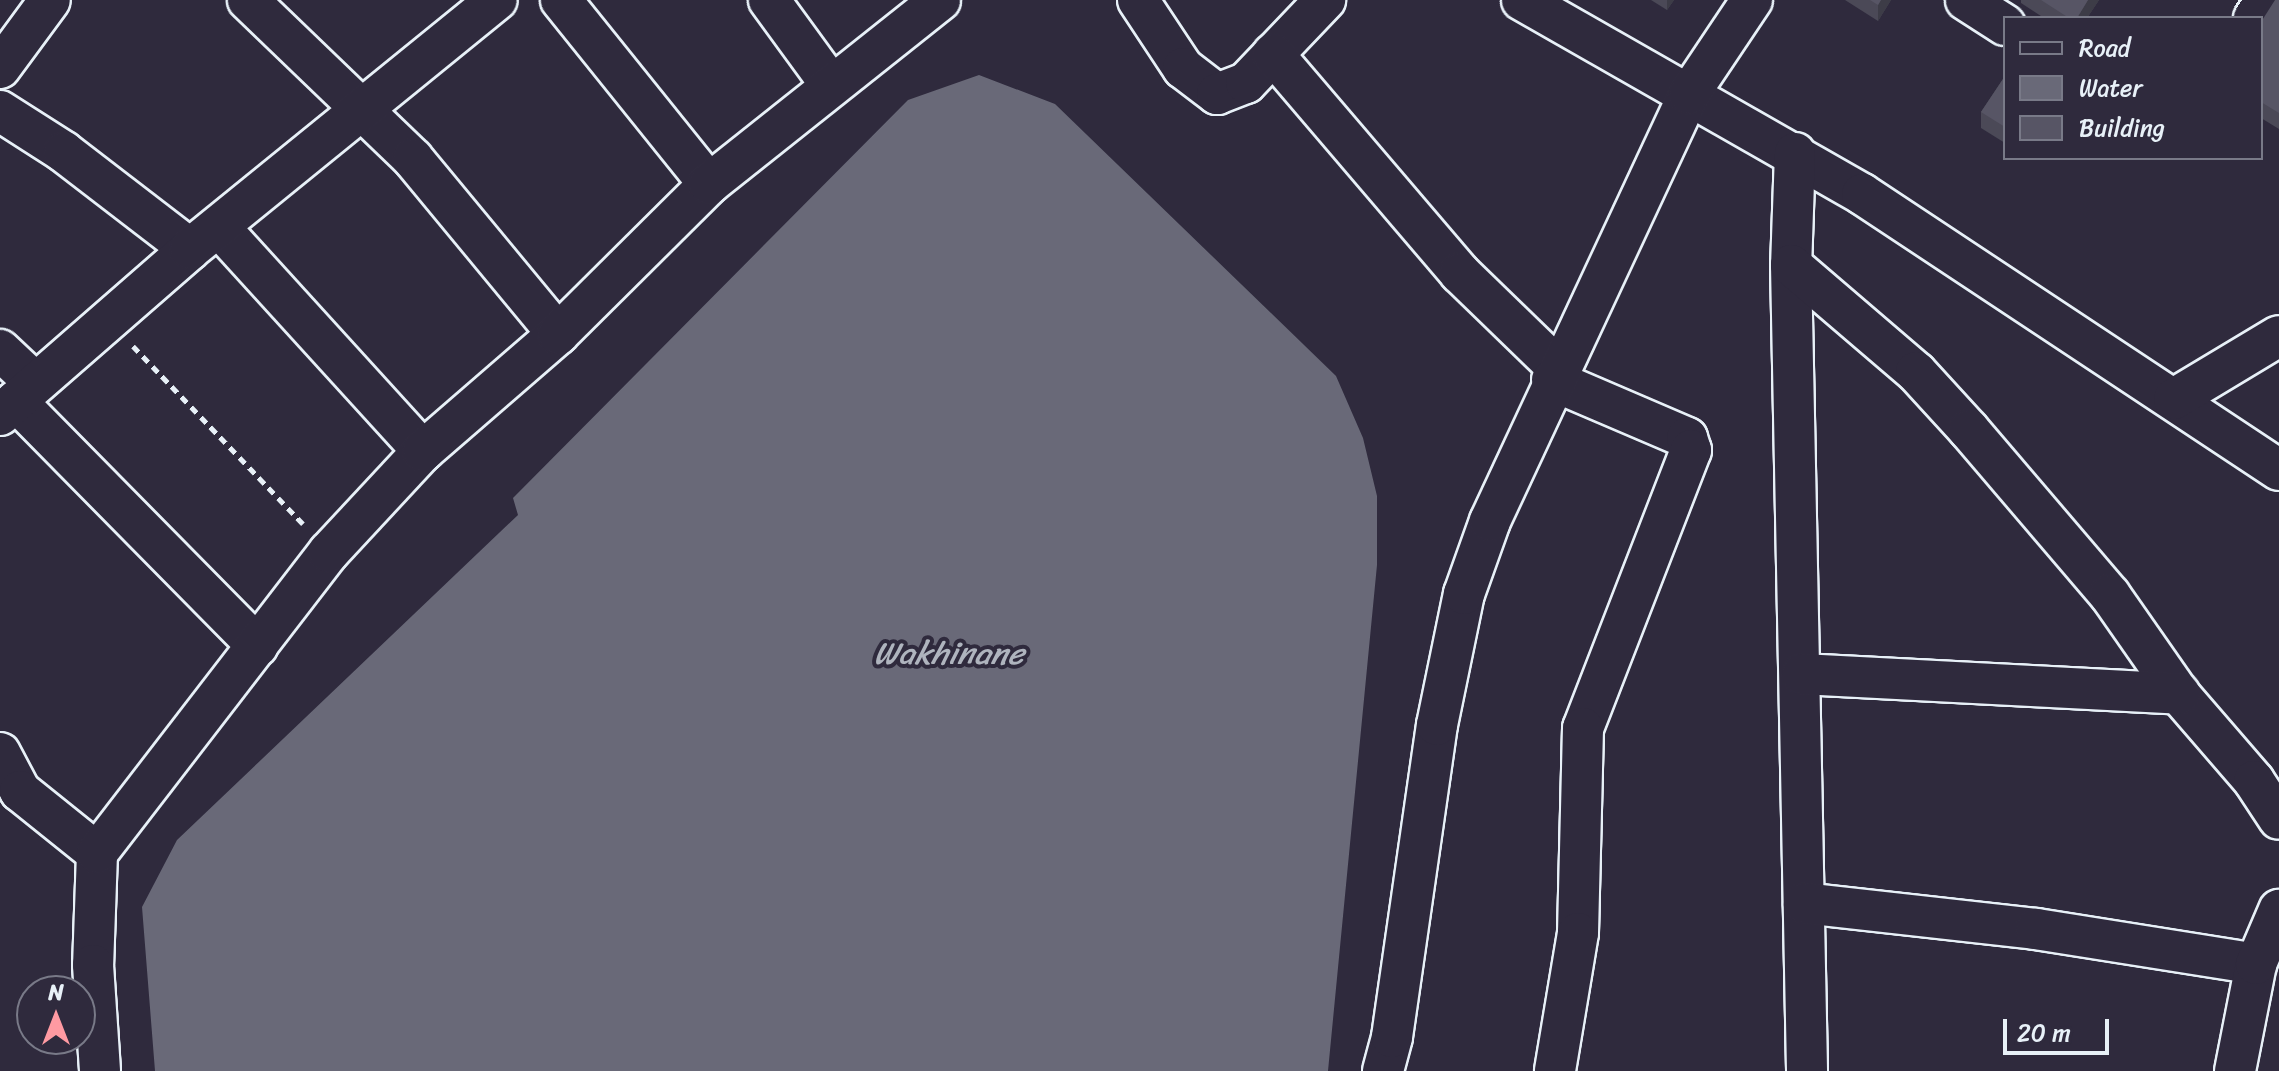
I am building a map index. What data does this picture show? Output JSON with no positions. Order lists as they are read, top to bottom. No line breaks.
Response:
{"water":["Wakhinane"],"legend":["Road","Water","Building"],"scale_bar":"20 m","north":"top"}
